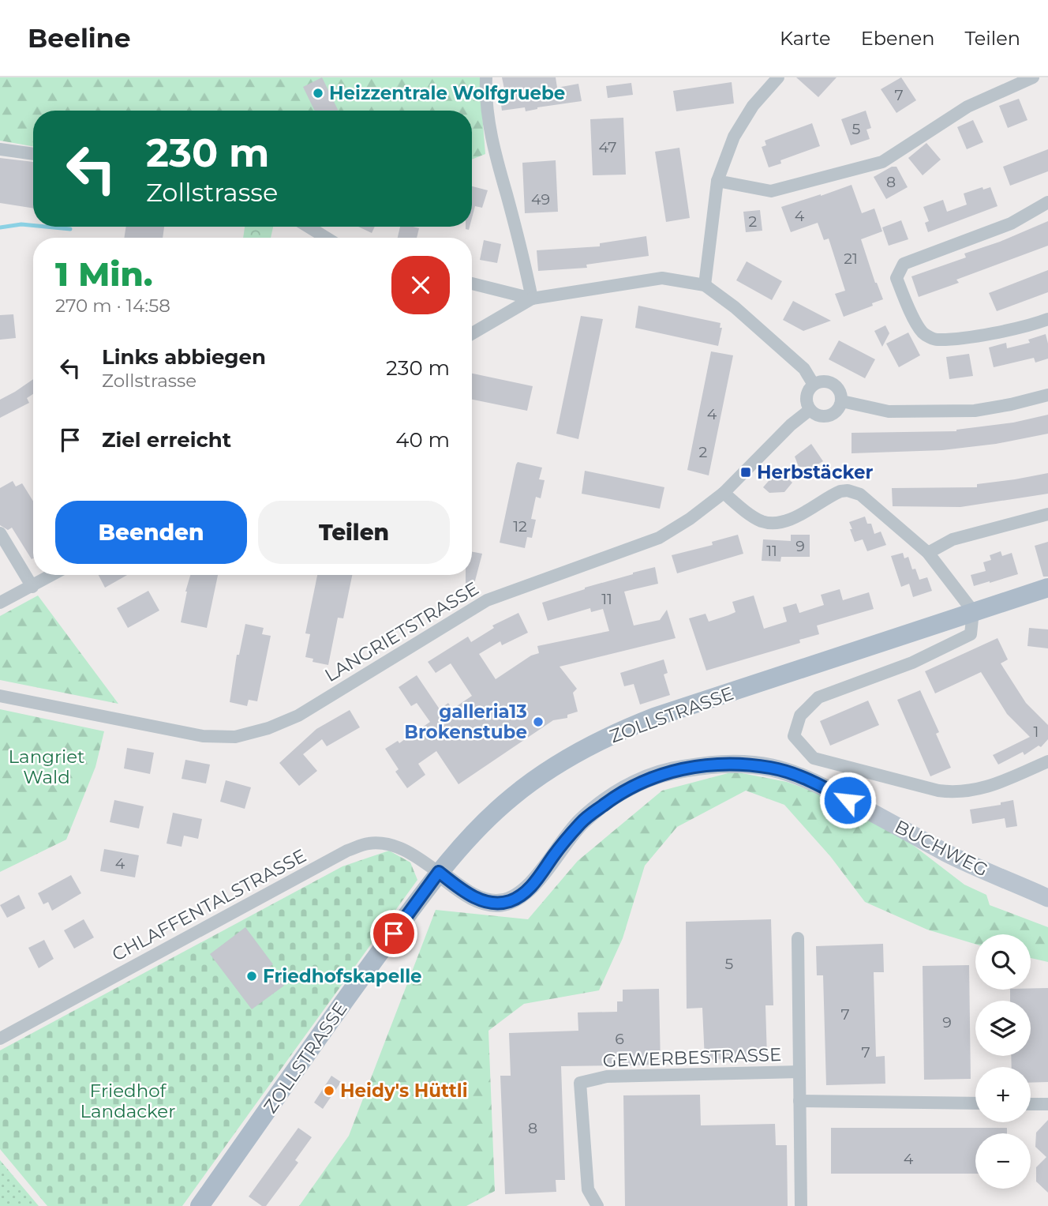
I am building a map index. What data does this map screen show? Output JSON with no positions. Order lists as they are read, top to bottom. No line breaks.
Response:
{"streets":{"main road":["ZOLLSTRASSE"],"street":["LANGRIETSTRASSE","BUCHWEG","CHLAFFENTALSTRASSE","GEWERBESTRASSE"]},"crossings":[["ZOLLSTRASSE","BUCHWEG"],["ZOLLSTRASSE","CHLAFFENTALSTRASSE"],["BUCHWEG","CHLAFFENTALSTRASSE"]],"parks":["Langriet Wald","Friedhof Landacker"],"places":{"other":["Heizzentrale Wolfgruebe","galleria13 Brokenstube","Friedhofskapelle","Heidy's Hüttli"],"transit":["Herbstäcker"]},"house_numbers":["7","5","47","8","49","4","2","21","4","2","12","9","11","11","1","4","5","7","9","6","7","8","4"],"page":{"header":"Beeline","nav":["Karte","Ebenen","Teilen"],"turn":["230 m","Zollstrasse"],"heading":["1 Min.","270 m · 14:58"],"list":[{"name":"Links abbiegen","note":"Zollstrasse","value":"230 m"},{"name":"Ziel erreicht","value":"40 m"}],"buttons":["Beenden","Teilen"],"map_buttons":["+","−"]}}
